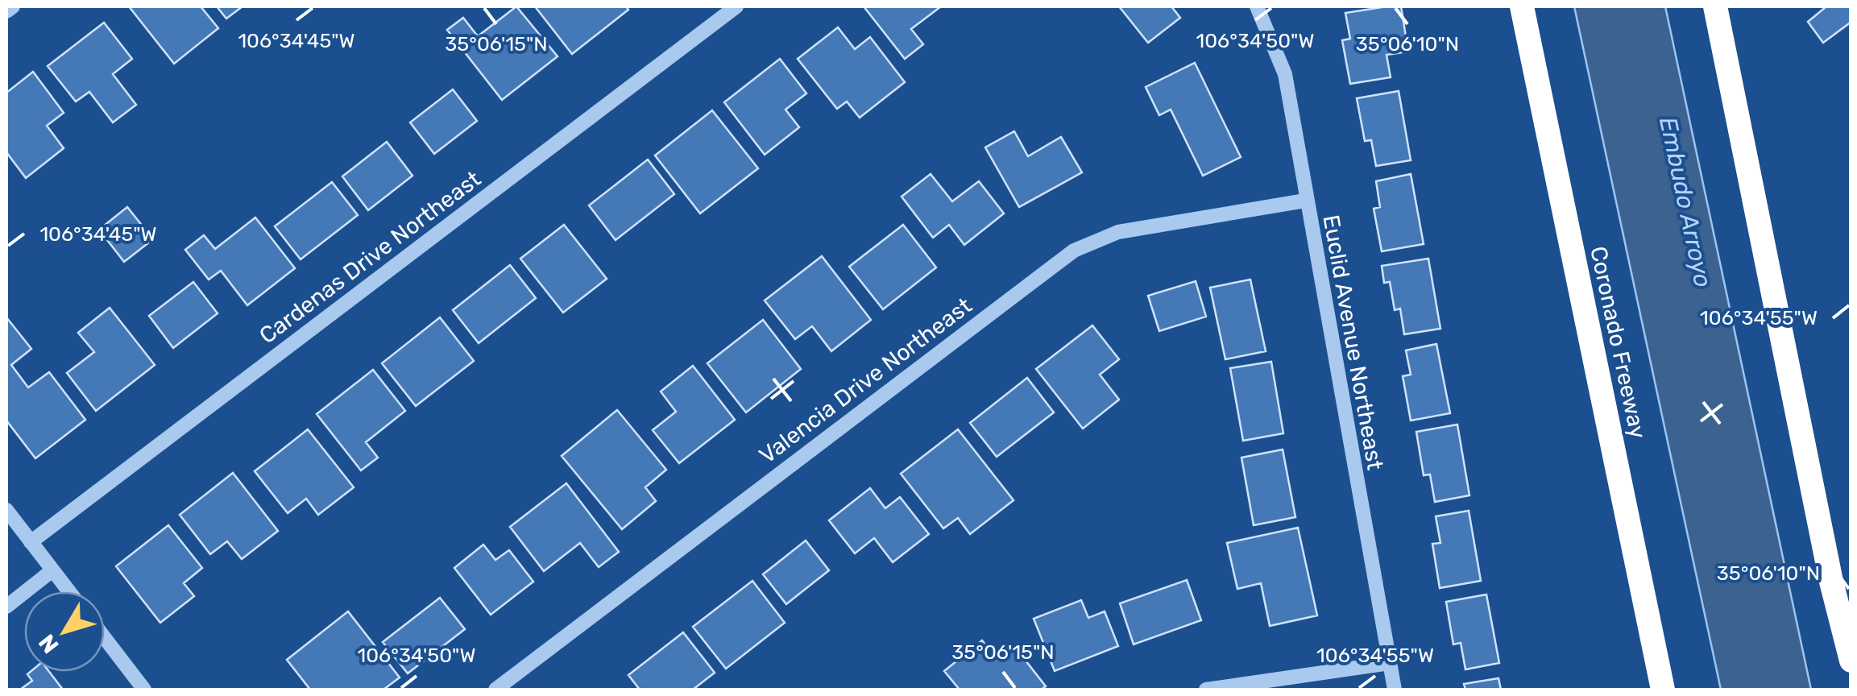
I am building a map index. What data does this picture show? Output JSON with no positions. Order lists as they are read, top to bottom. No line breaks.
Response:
{"streets":{"highway":["Coronado Freeway"],"street":["Cardenas Drive Northeast","Euclid Avenue Northeast","Valencia Drive Northeast"]},"crossings":[["Euclid Avenue Northeast","Valencia Drive Northeast"]],"water":["Embudo Arroyo"],"north":"bottom left","coordinates":["106°34'45\"W","106°34'50\"W","35°06'15\"N","35°06'10\"N","106°34'55\"W"]}
